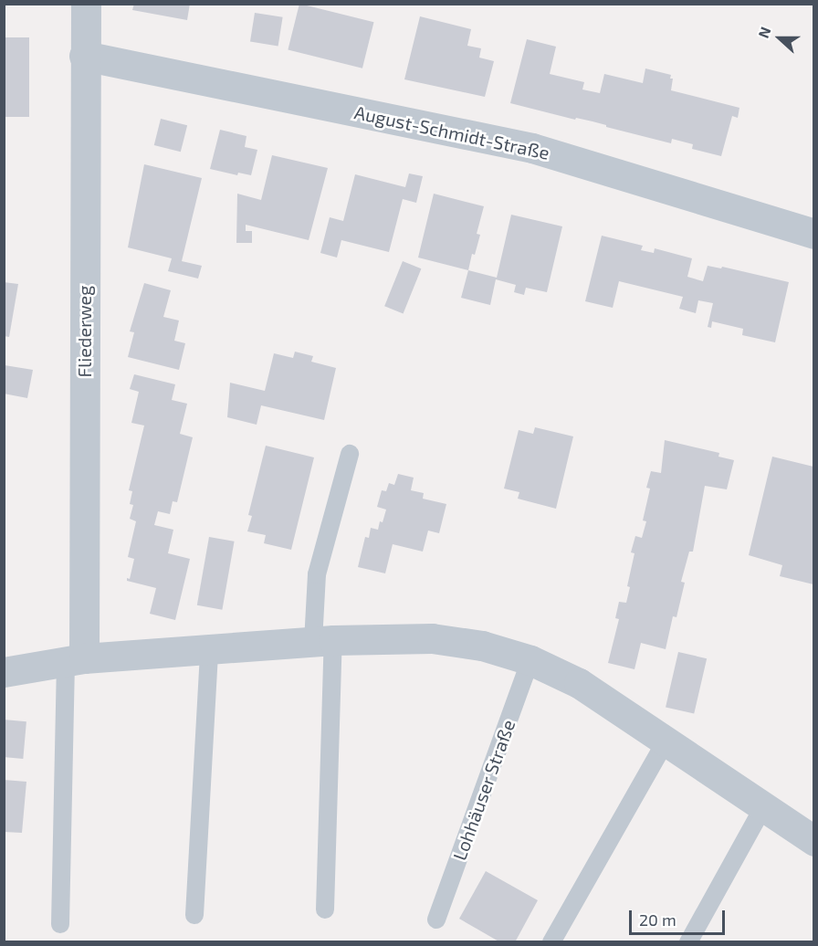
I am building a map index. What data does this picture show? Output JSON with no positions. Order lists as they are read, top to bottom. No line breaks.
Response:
{"streets":{"street":["August-Schmidt-Straße","Fliederweg"],"lane":["Lohhäuser Straße"]},"crossings":[["August-Schmidt-Straße","Fliederweg"]],"scale_bar":"20 m","north":"left"}
